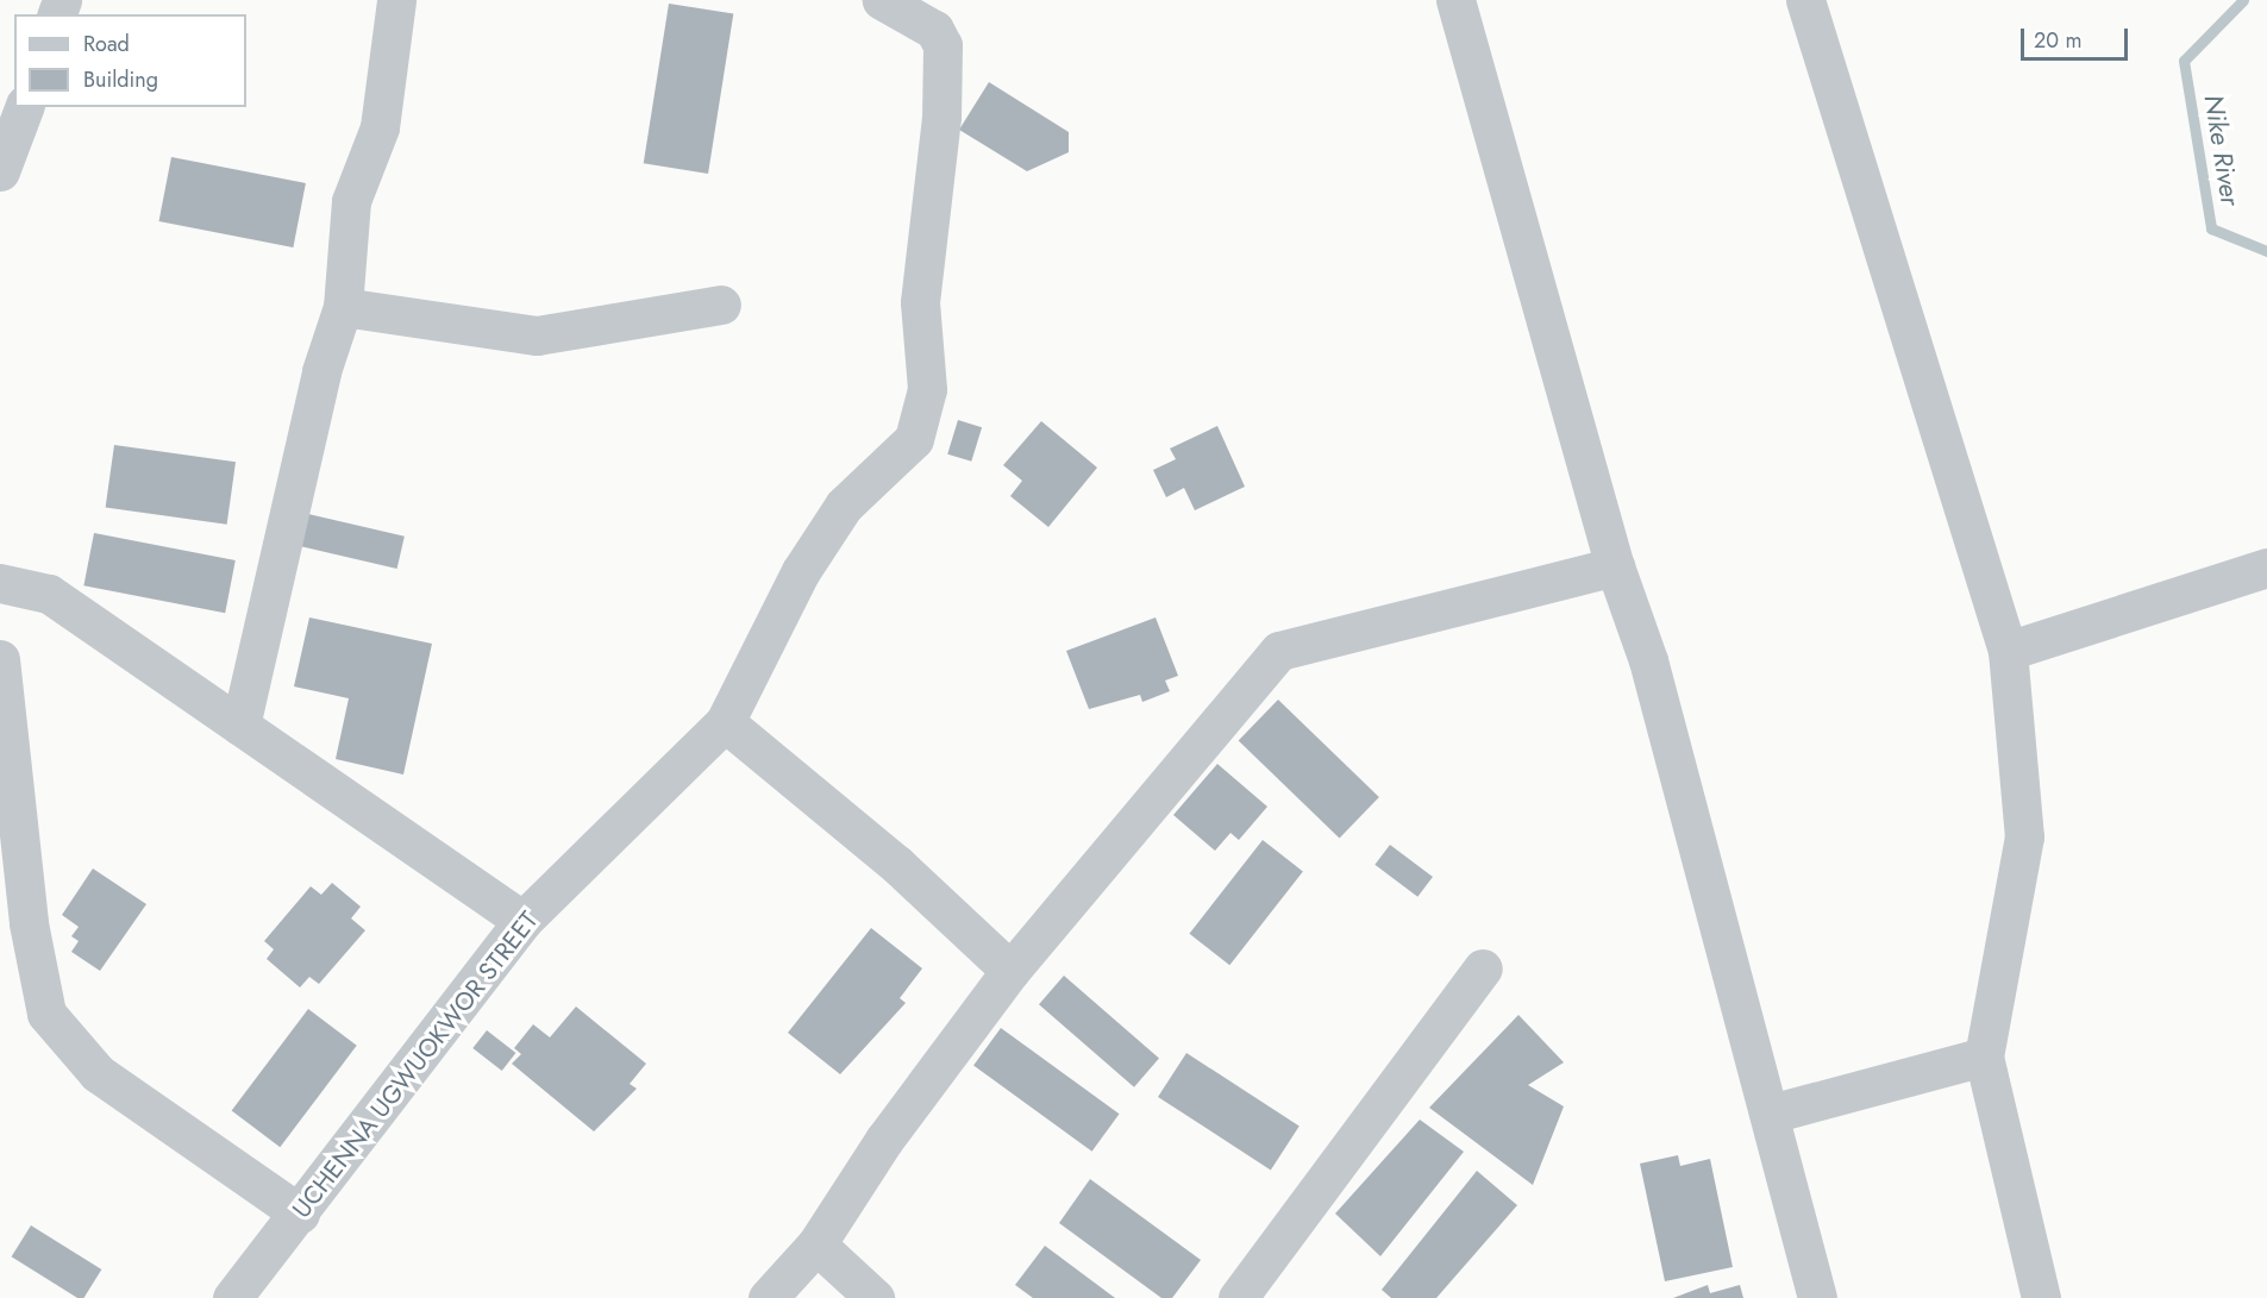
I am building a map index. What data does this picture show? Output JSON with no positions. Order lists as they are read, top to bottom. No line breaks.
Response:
{"streets":{"street":["UCHENNA UGWUOKWOR STREET"]},"water":["Nike River"],"legend":["Road","Building"],"scale_bar":"20 m"}
